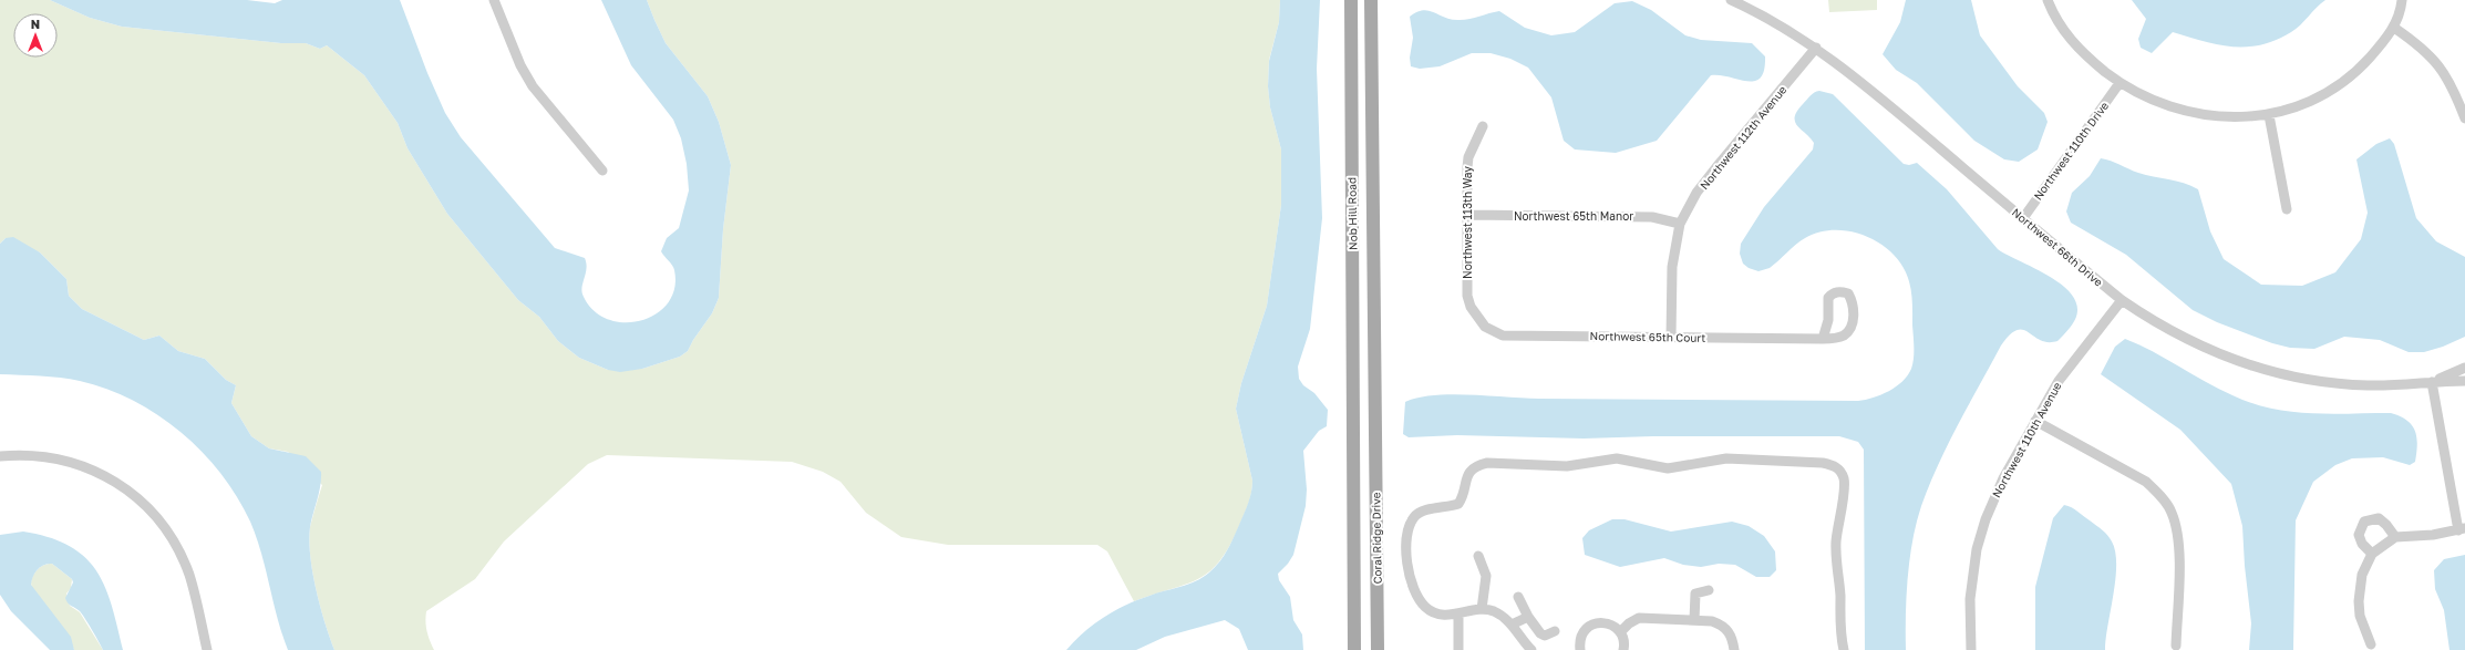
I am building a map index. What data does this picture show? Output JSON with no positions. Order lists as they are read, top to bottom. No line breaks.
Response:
{"streets":{"main road":["Nob Hill Road","Coral Ridge Drive"],"street":["Northwest 112th Avenue","Northwest 110th Drive","Northwest 65th Manor","Northwest 113th Way","Northwest 66th Drive","Northwest 65th Court","Northwest 110th Avenue"]},"crossings":[["Northwest 112th Avenue","Northwest 65th Manor"],["Northwest 112th Avenue","Northwest 66th Drive"],["Northwest 112th Avenue","Northwest 65th Court"],["Northwest 110th Drive","Northwest 66th Drive"],["Nob Hill Road","Coral Ridge Drive"],["Northwest 65th Manor","Northwest 113th Way"],["Northwest 113th Way","Northwest 65th Court"],["Northwest 66th Drive","Northwest 110th Avenue"]],"north":"top"}
